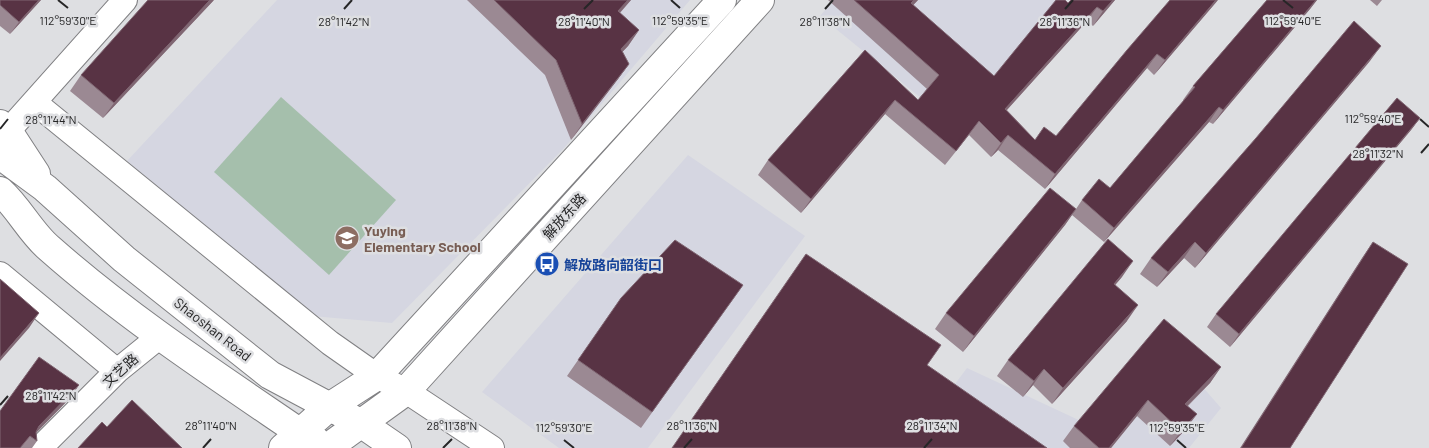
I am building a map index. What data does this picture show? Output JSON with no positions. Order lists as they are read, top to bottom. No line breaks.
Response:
{"streets":{"main road":["解放东路","Shaoshan Road"],"street":["文艺路"]},"crossings":[["解放东路","Shaoshan Road"]],"places":{"school or university":["Yuying Elementary School"],"bus stop":["解放路向韶街口"]},"coordinates":["112°59'40\"E","112°59'30\"E","112°59'35\"E","28°11'42\"N","28°11'40\"N","28°11'38\"N","28°11'36\"N","28°11'44\"N","28°11'32\"N","28°11'34\"N"]}
